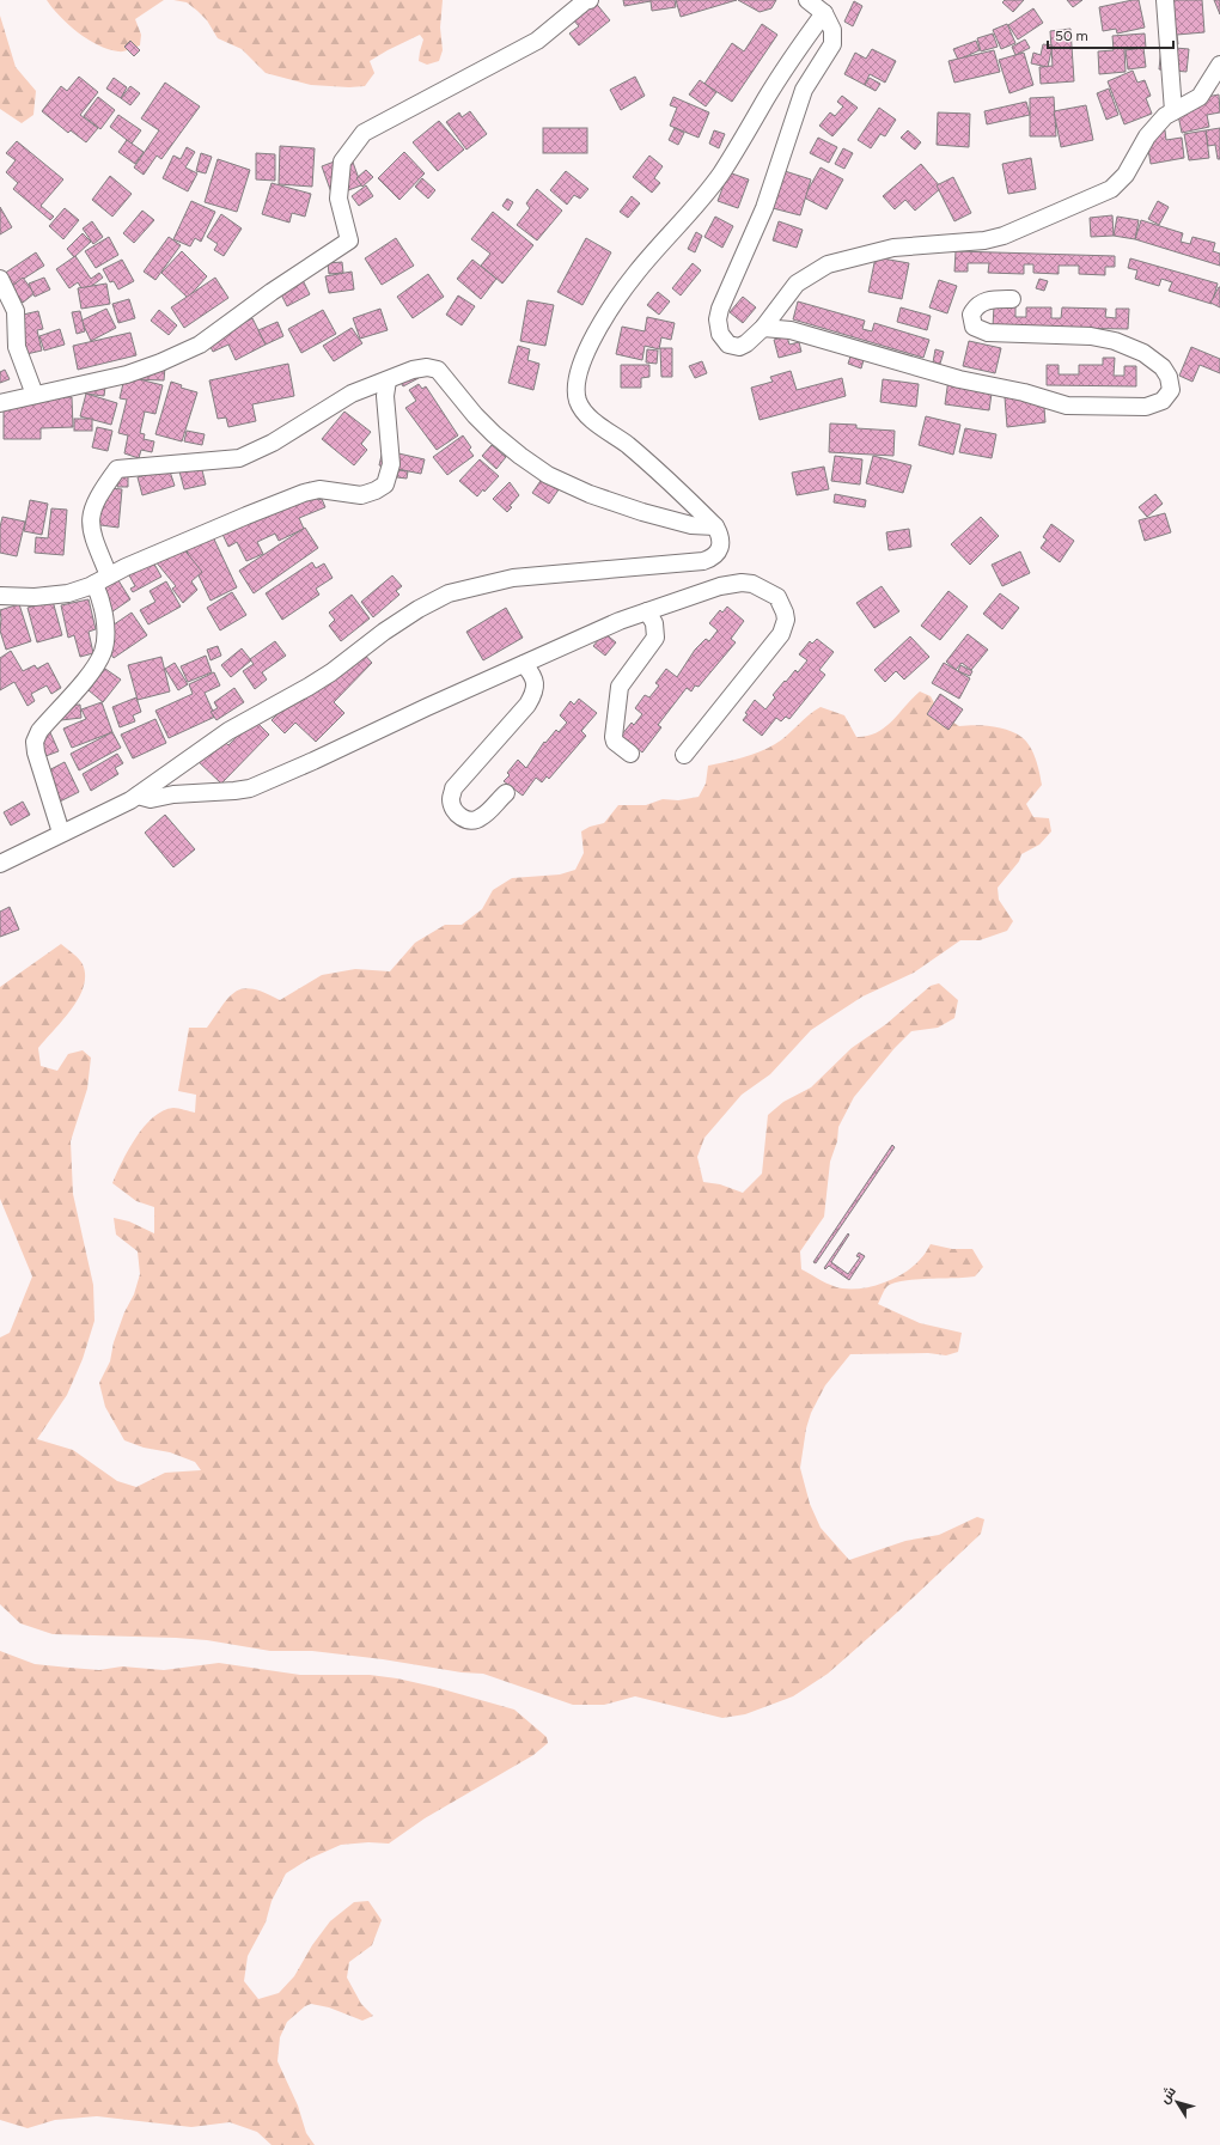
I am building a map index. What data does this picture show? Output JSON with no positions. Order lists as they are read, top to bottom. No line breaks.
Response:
{"scale_bar":"50 m","north":"top left"}
